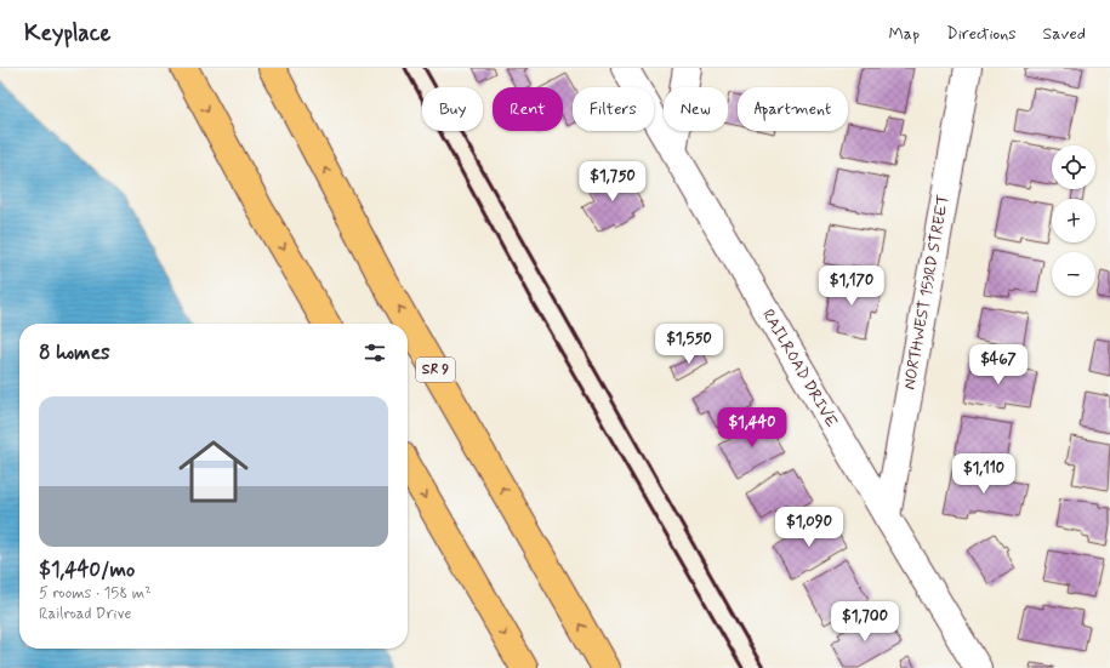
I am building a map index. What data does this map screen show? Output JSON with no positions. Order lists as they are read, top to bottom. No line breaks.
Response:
{"streets":{"main road":["SR 9"],"street":["NORTHWEST 153RD STREET","RAILROAD DRIVE"]},"crossings":[["NORTHWEST 153RD STREET","RAILROAD DRIVE"]],"page":{"header":"Keyplace","nav":["Map","Directions","Saved"],"chip":["Buy","Rent","Filters","New","Apartment"],"map_buttons":["+","−"],"price":["$1,750","$1,170","$1,550","$467","$1,440","$1,110","$1,090","$1,700"],"heading":"8 homes","list":[{"name":"$1,440/mo","note":"5 rooms · 158 m² · Railroad Drive"}]}}
